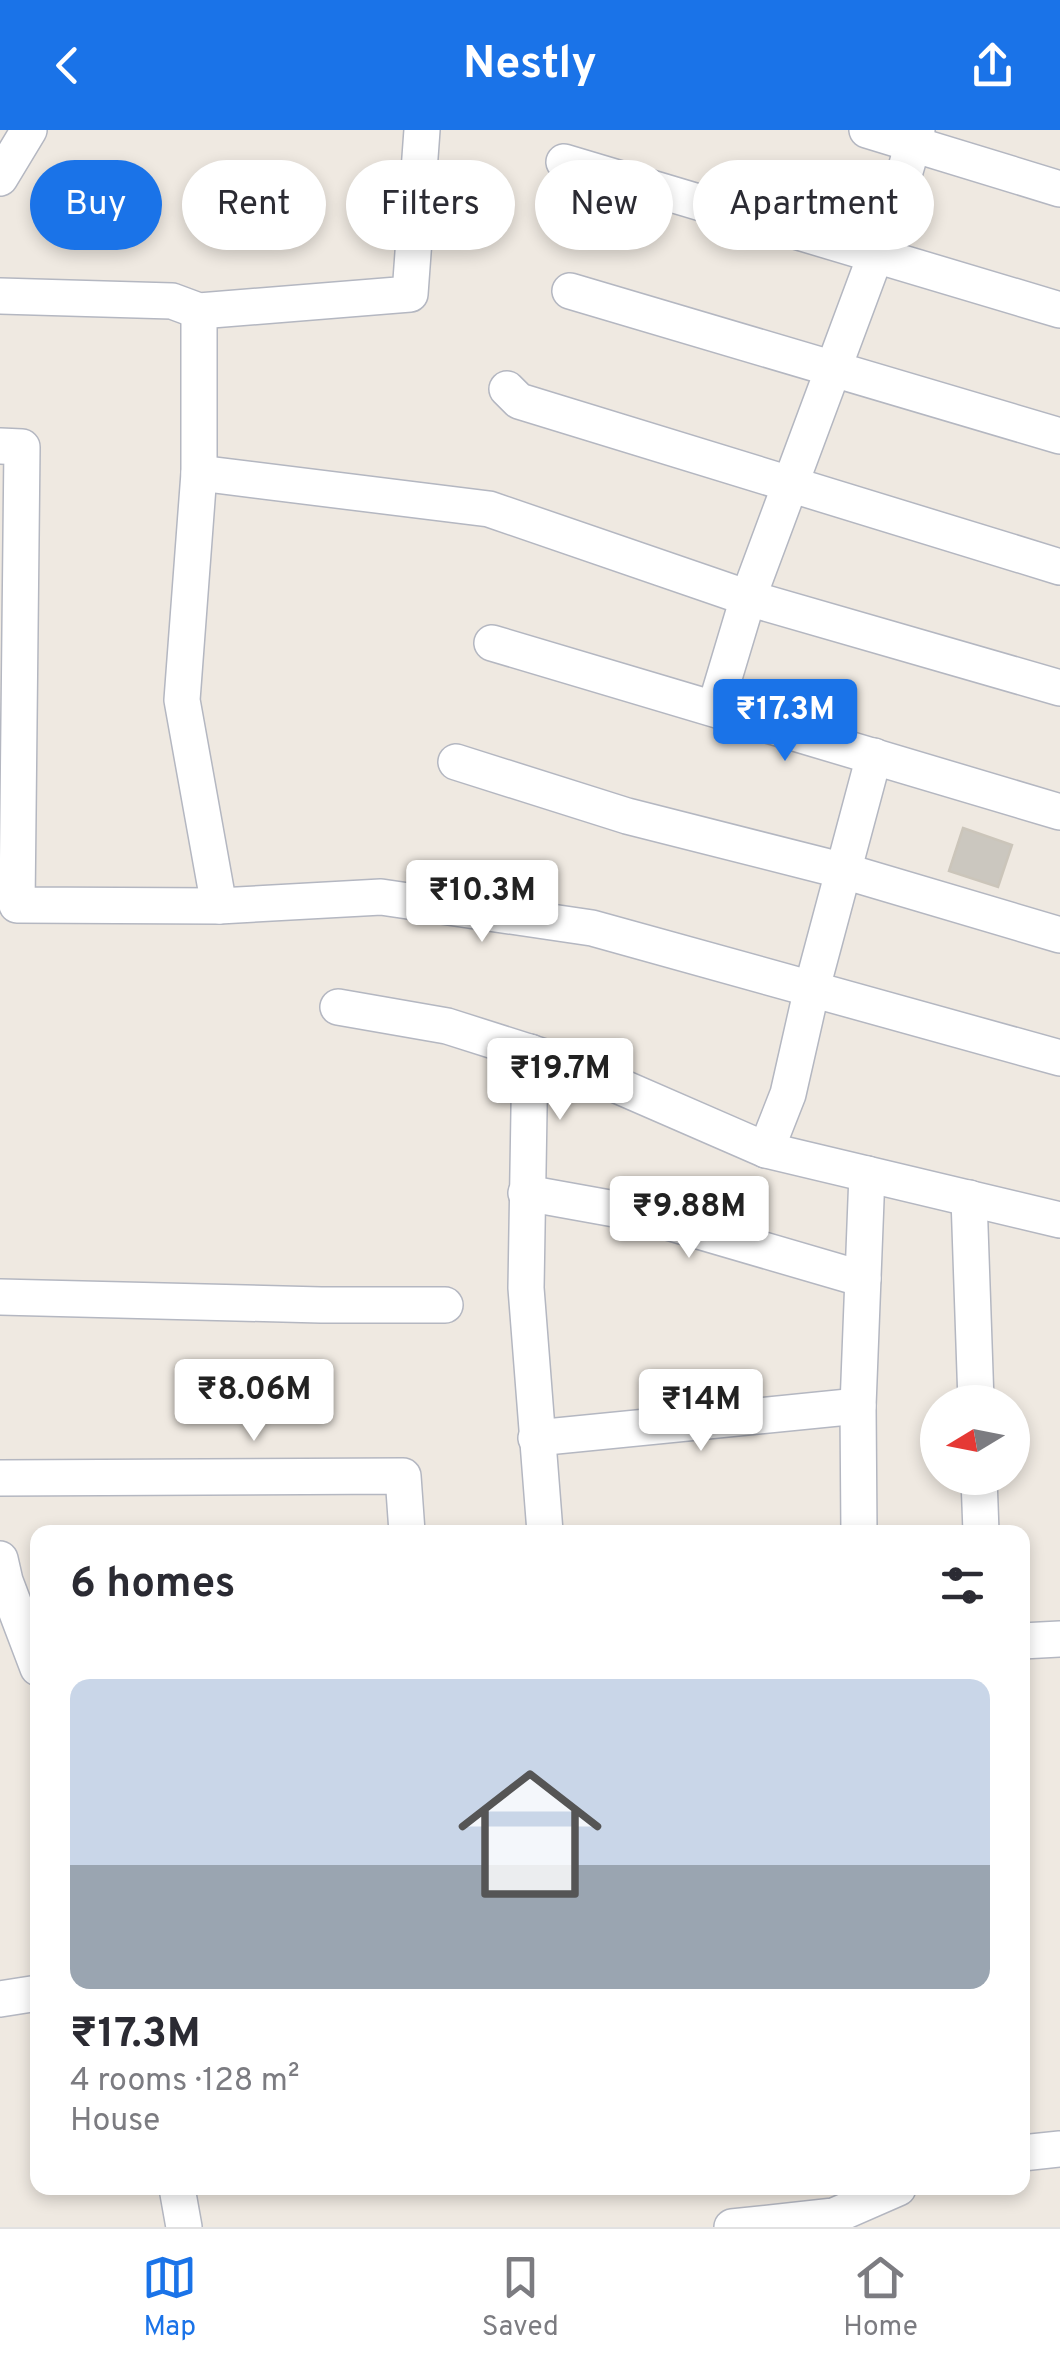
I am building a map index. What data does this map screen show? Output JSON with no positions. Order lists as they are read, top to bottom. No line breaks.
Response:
{"north":"left","page":{"header":"Nestly","chip":["Buy","Rent","Filters","New","Apartment"],"price":["₹17.3M","₹10.3M","₹19.7M","₹9.88M","₹8.06M","₹14M"],"heading":"6 homes","list":[{"name":"₹17.3M","note":"4 rooms · 128 m² · House"}],"tabs":["Map","Saved","Home"]}}
